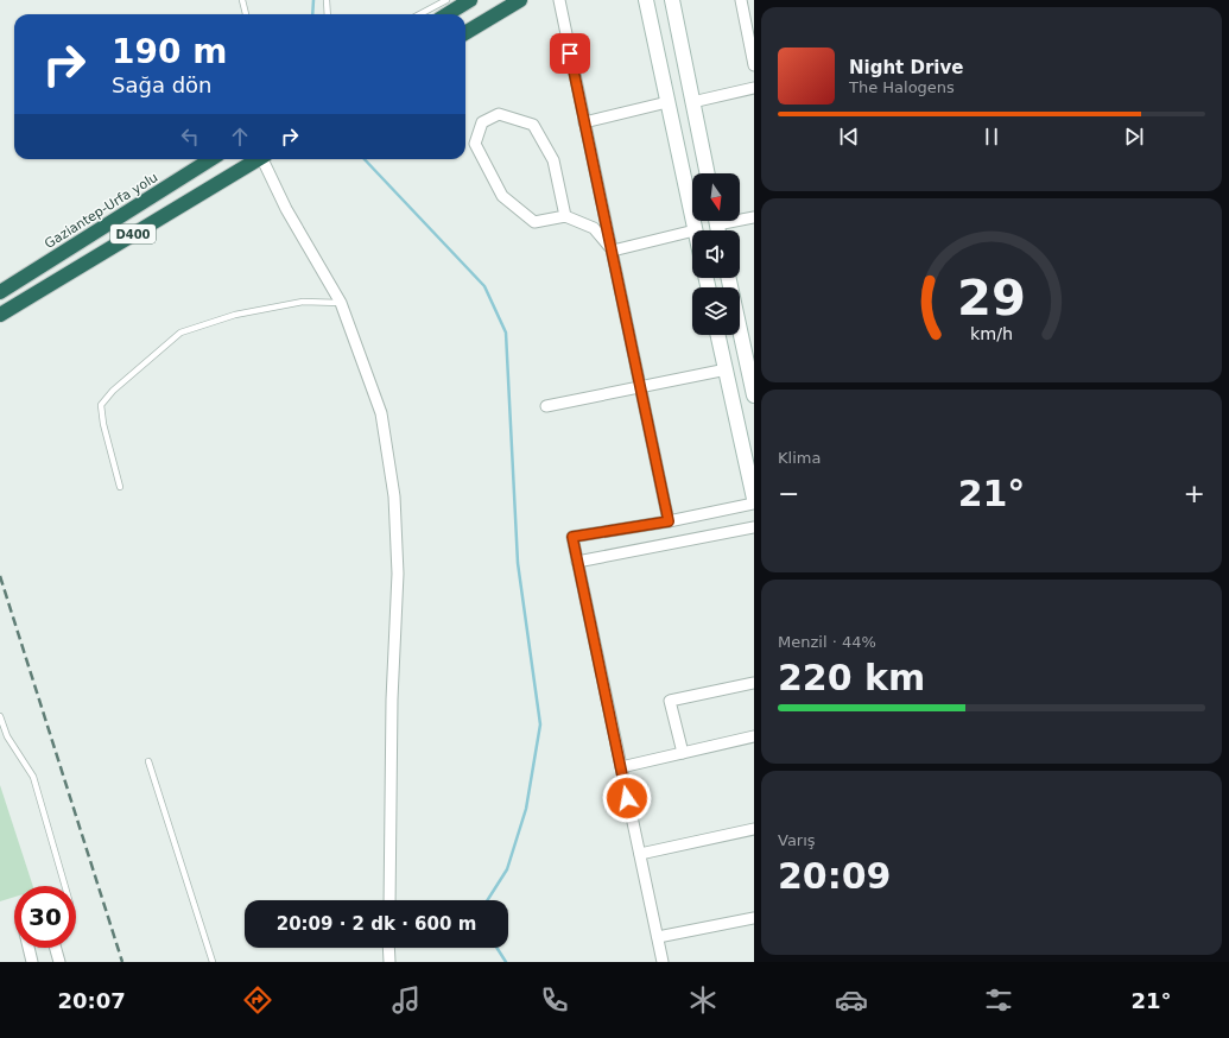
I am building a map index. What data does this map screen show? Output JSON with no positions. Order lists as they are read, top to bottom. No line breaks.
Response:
{"streets":{"highway":["Gaziantep-Urfa yolu","D400"]},"north":"bottom","page":{"turn":["190 m","Sağa dön"],"song":["Night Drive","The Halogens"],"tile":["Klima",["Menzil · 44%","220 km"],["Varış","20:09"]],"heat":["−","21°","+"],"limit":"30","trip":"20:09 · 2 dk · 600 m","tabs":["20:07","21°"],"gauge":["29","km/h"]}}
